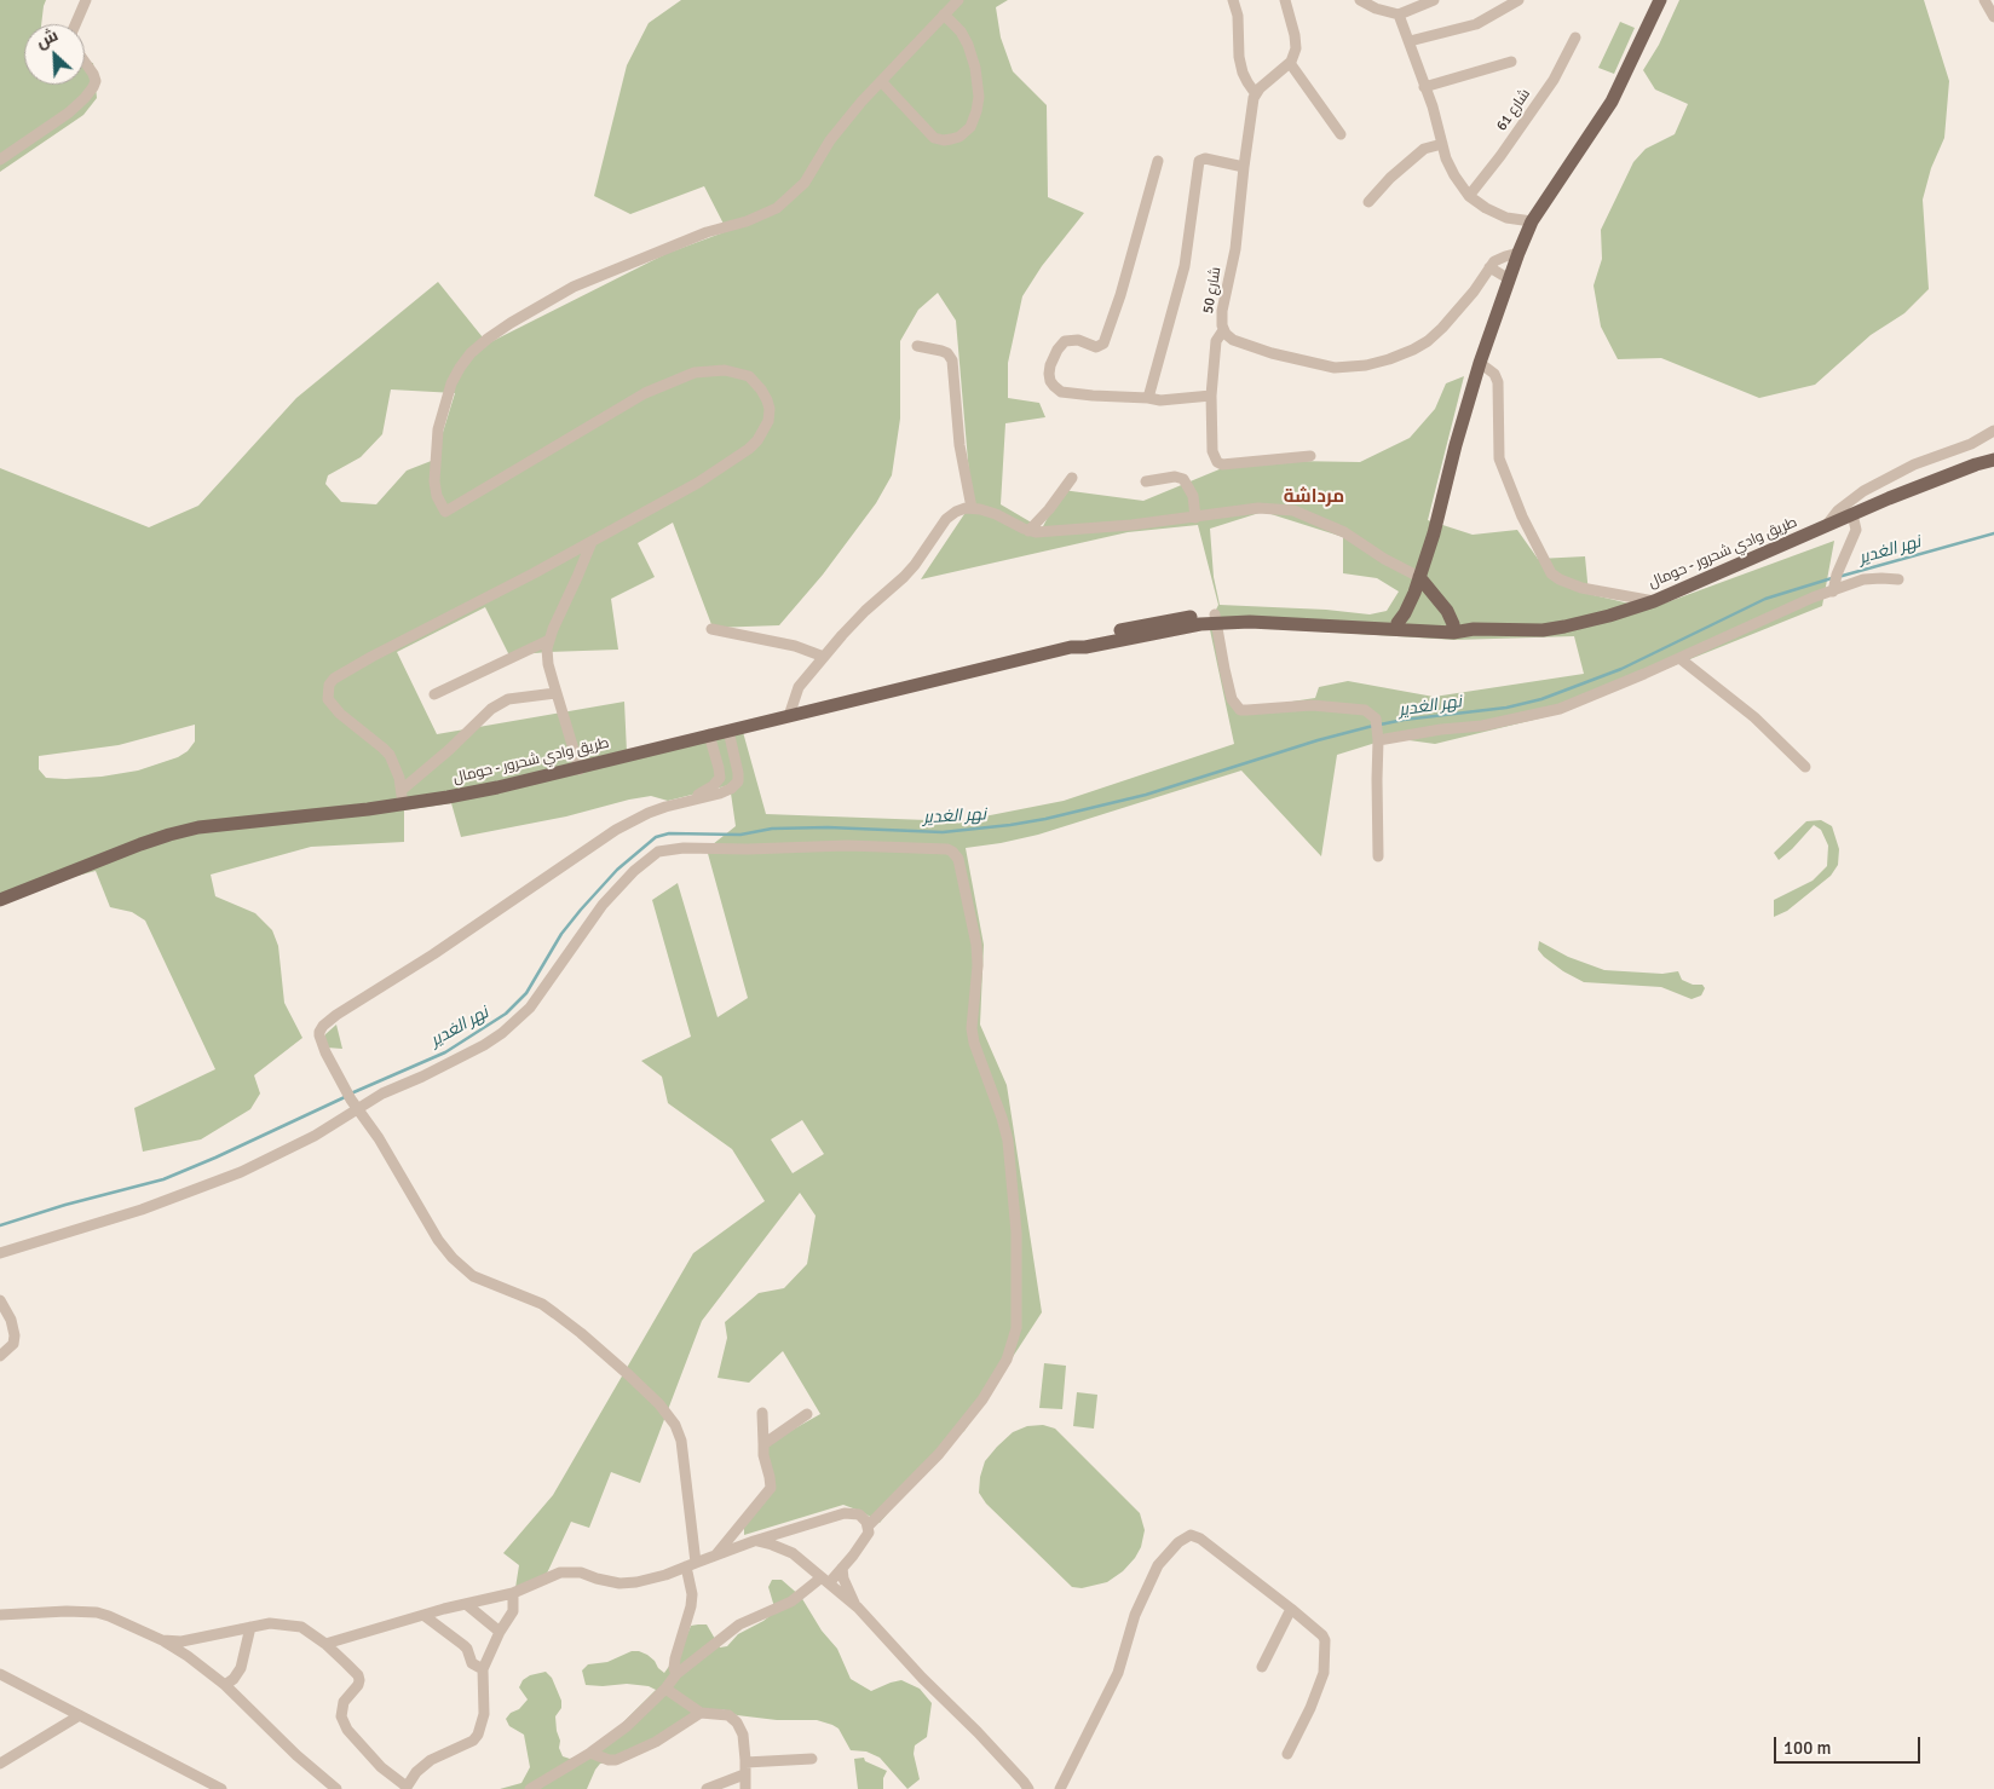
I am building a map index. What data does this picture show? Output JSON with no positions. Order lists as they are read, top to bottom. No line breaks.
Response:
{"streets":{"main road":["طريق وادي شحرور - حومال"],"street":["شارع 61","شارع 50"]},"districts":["مرداشة"],"water":["نهر الغدير"],"scale_bar":"100 m","north":"top left"}
